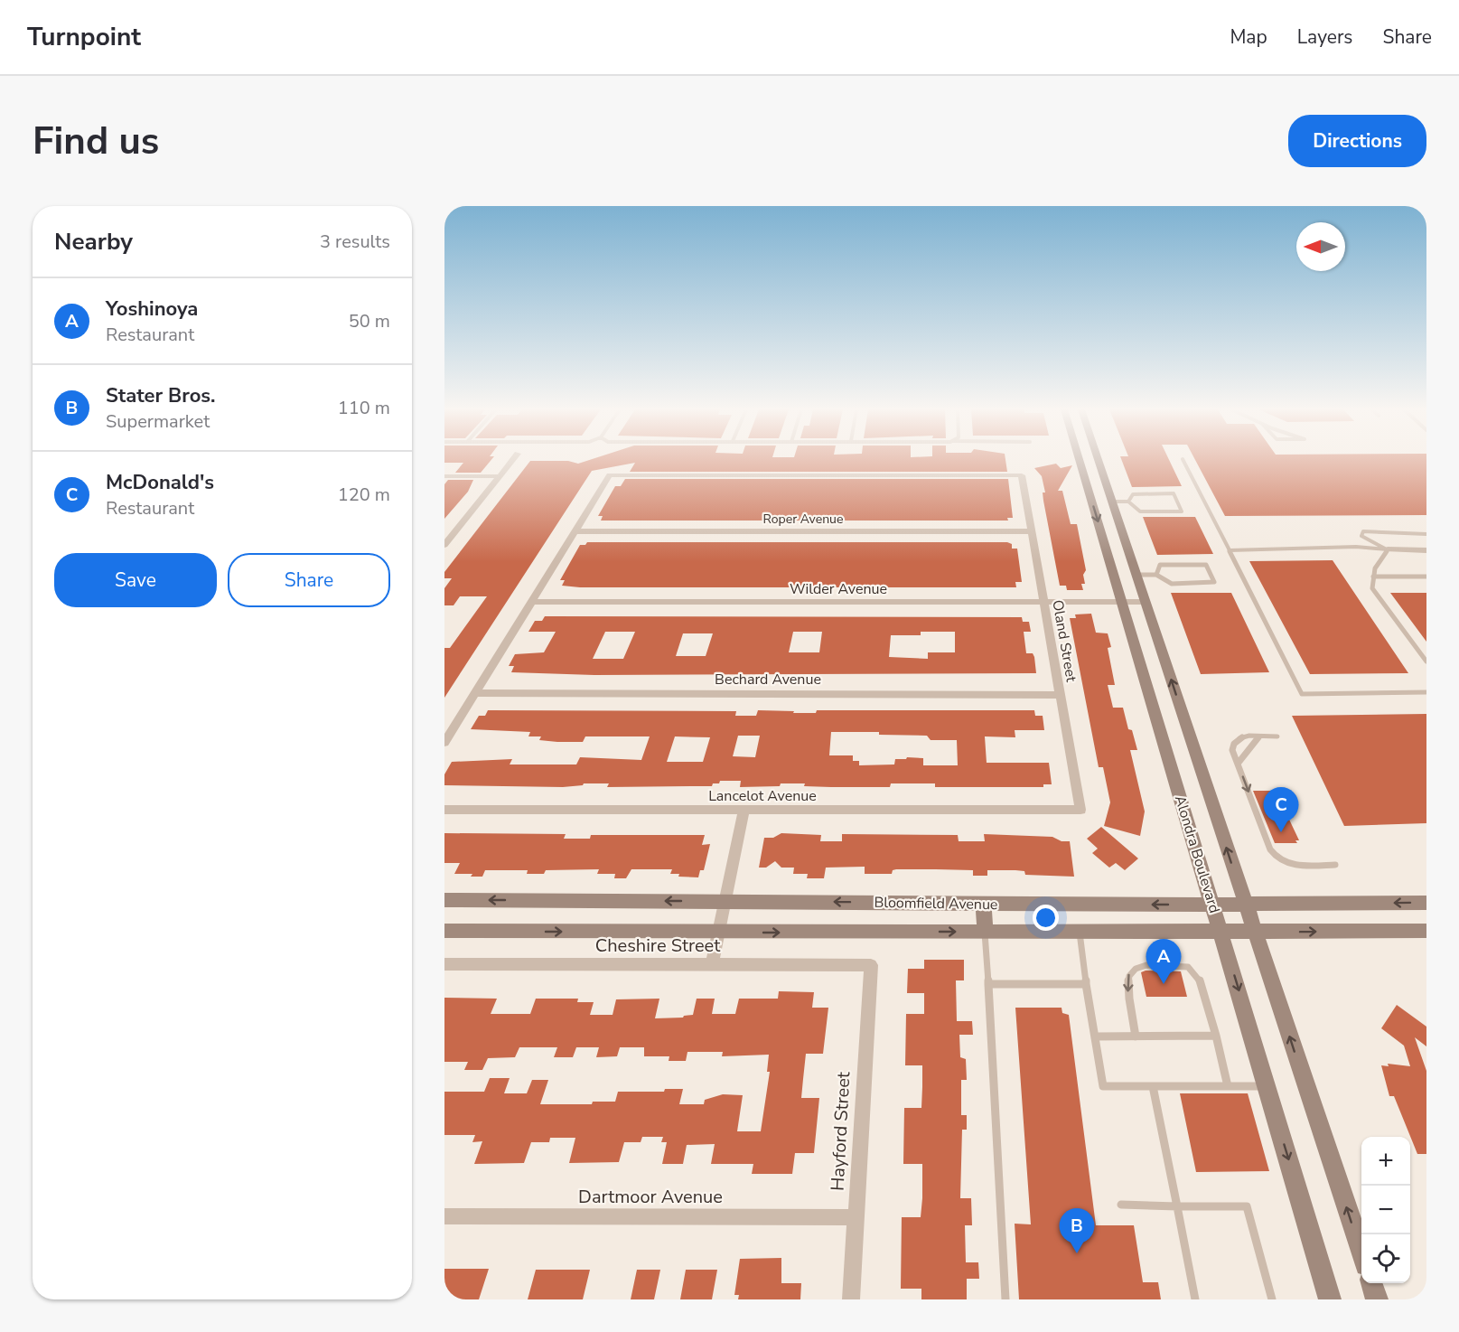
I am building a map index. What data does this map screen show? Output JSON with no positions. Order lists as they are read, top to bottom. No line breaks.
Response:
{"streets":{"main road":["Alondra Boulevard","Bloomfield Avenue"],"street":["Roper Avenue","Wilder Avenue","Oland Street","Bechard Avenue","Lancelot Avenue","Cheshire Street","Hayford Street","Dartmoor Avenue"]},"crossings":[["Roper Avenue","Oland Street"],["Wilder Avenue","Oland Street"],["Wilder Avenue","Alondra Boulevard"],["Oland Street","Bechard Avenue"],["Oland Street","Lancelot Avenue"],["Alondra Boulevard","Bloomfield Avenue"],["Cheshire Street","Hayford Street"],["Hayford Street","Dartmoor Avenue"]],"north":"left","page":{"header":"Turnpoint","nav":["Map","Layers","Share"],"buttons":["Directions",["Save","Share"]],"title":"Find us","heading":["Nearby","3 results"],"list":[{"mark":"A","name":"Yoshinoya","note":"Restaurant","value":"50 m"},{"mark":"B","name":"Stater Bros.","note":"Supermarket","value":"110 m"},{"mark":"C","name":"McDonald's","note":"Restaurant","value":"120 m"}],"pins":["C","A","B"],"map_buttons":["+","−"]}}
